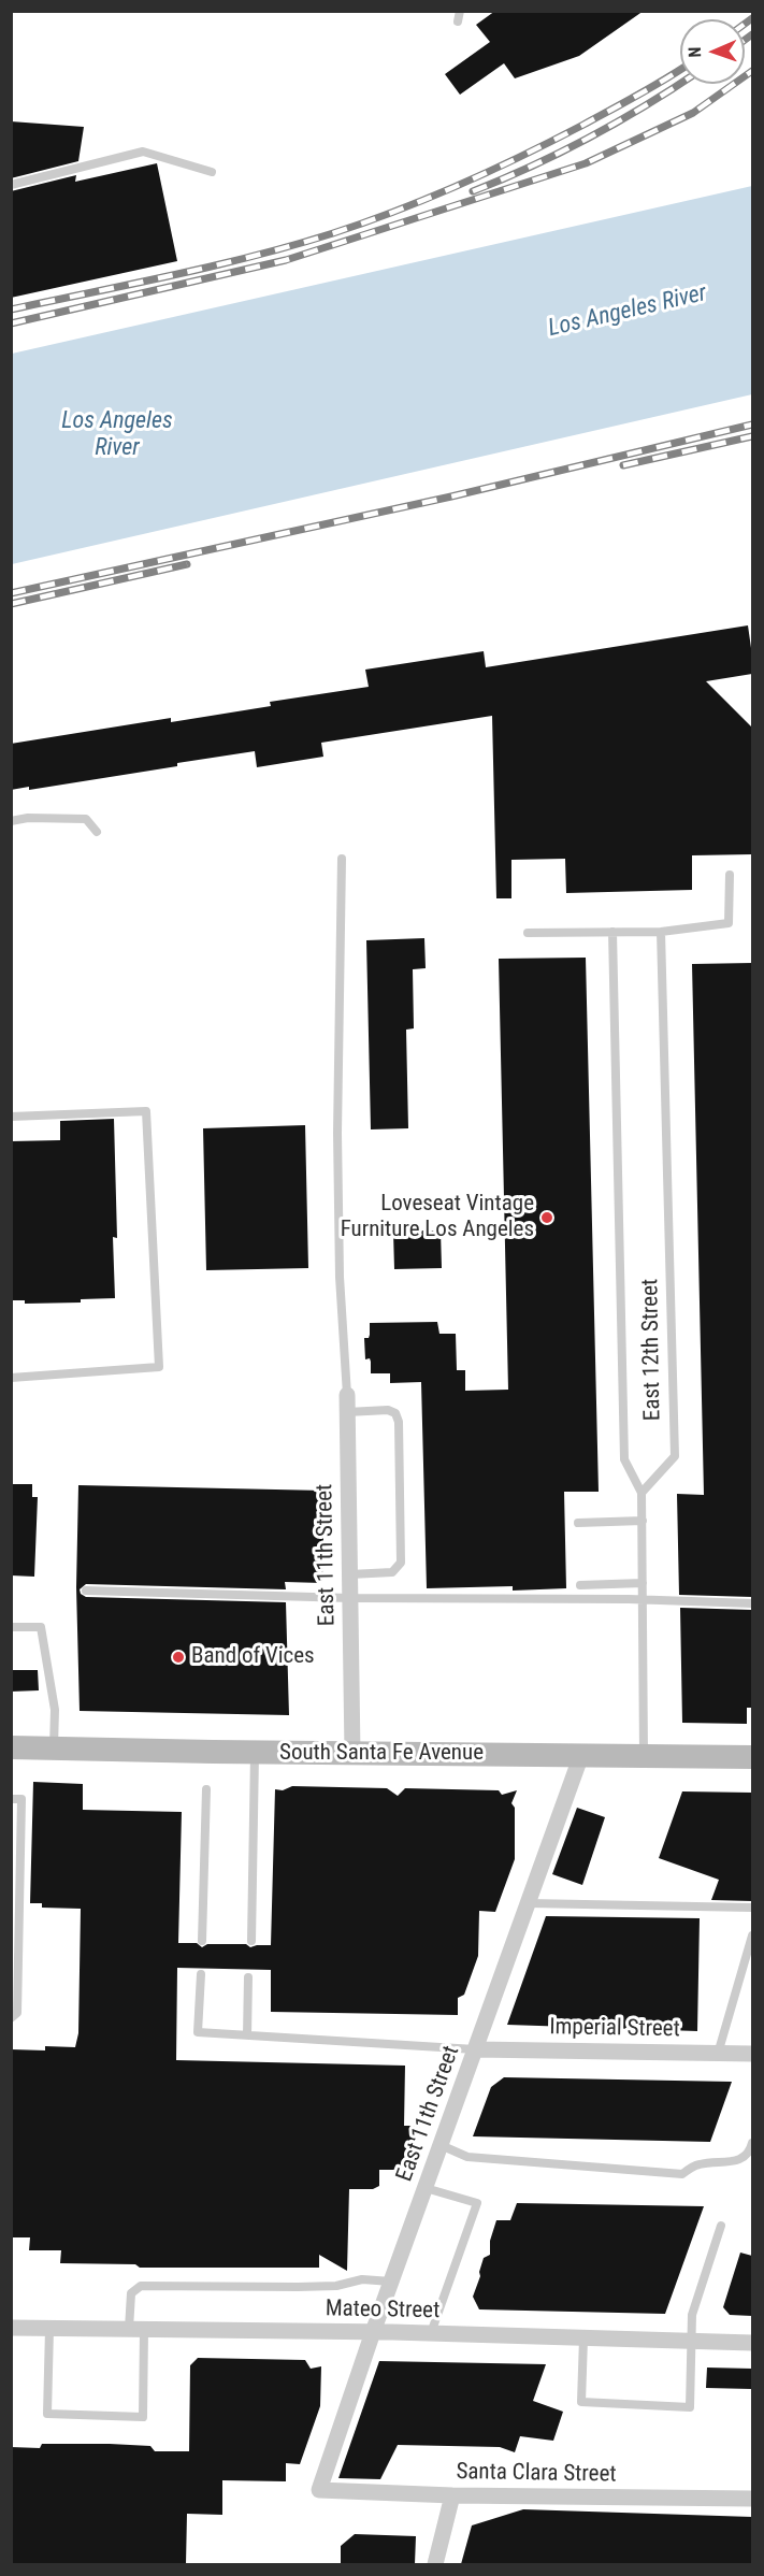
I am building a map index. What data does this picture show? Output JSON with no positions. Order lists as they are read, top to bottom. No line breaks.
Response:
{"streets":{"main road":["South Santa Fe Avenue"],"street":["East 11th Street","Imperial Street","Mateo Street","Santa Clara Street"],"lane":["East 12th Street"]},"crossings":[["East 11th Street","South Santa Fe Avenue"],["East 11th Street","Imperial Street"],["East 11th Street","Mateo Street"],["East 11th Street","Santa Clara Street"]],"water":["Los Angeles River"],"places":["Loveseat Vintage Furniture Los Angeles","Band of Vices"],"north":"left"}
